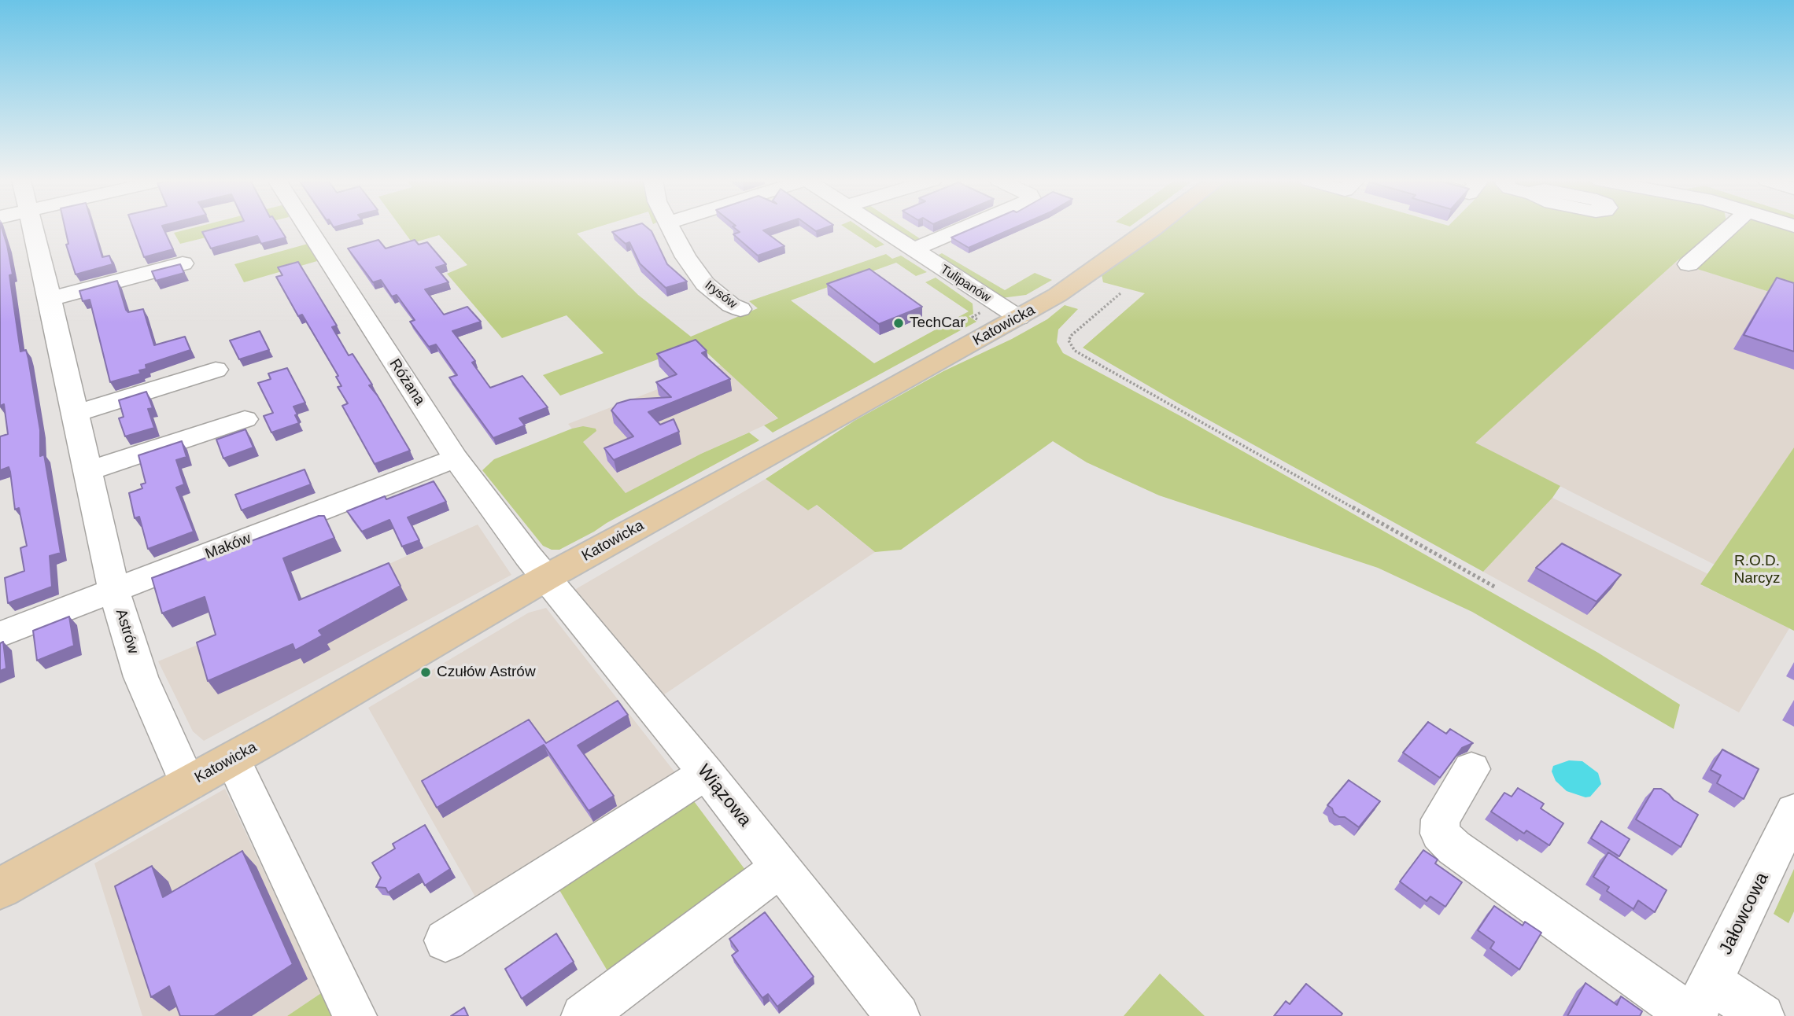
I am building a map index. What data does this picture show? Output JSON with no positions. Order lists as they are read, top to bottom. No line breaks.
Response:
{"streets":{"main road":["Katowicka"],"street":["Tulipanów","Irysów","Różana","Maków","Astrów","Wiązowa","Jałowcowa"]},"crossings":[["Tulipanów","Katowicka"],["Katowicka","Różana"],["Katowicka","Astrów"],["Katowicka","Wiązowa"],["Różana","Maków"],["Różana","Wiązowa"],["Maków","Astrów"]],"parks":["R.O.D. Narcyz"],"places":["TechCar","Czułów Astrów"]}
